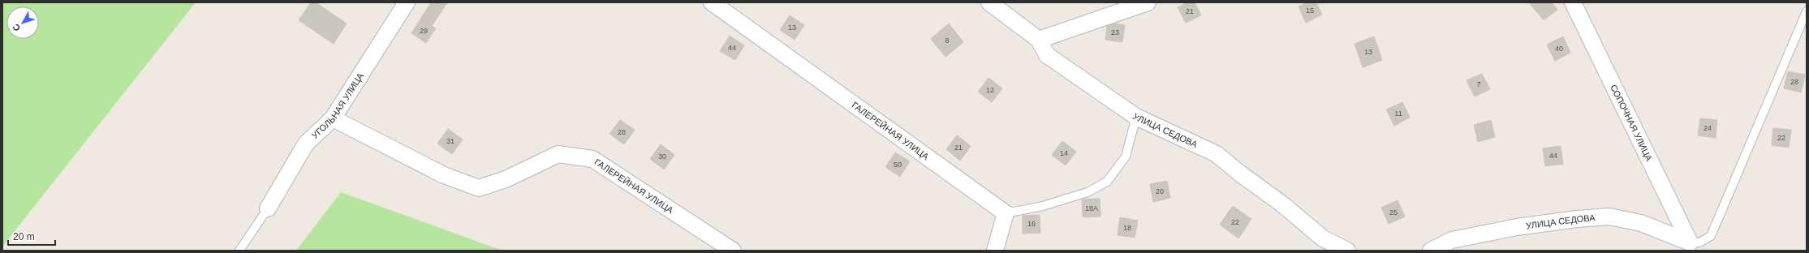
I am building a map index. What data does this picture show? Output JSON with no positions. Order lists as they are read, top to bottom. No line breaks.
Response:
{"streets":{"street":["УГОЛЬНАЯ УЛИЦА","СОПОЧНАЯ УЛИЦА","УЛИЦА СЕДОВА","ГАЛЕРЕЙНАЯ УЛИЦА"]},"crossings":[["УГОЛЬНАЯ УЛИЦА","ГАЛЕРЕЙНАЯ УЛИЦА"],["СОПОЧНАЯ УЛИЦА","УЛИЦА СЕДОВА"]],"house_numbers":["15","21","13","29","23","8","44","40","13","28","7","12","11","24","28","22","31","21","14","44","30","50","20","18А","25","22","16","18"],"scale_bar":"20 m","north":"bottom left"}
